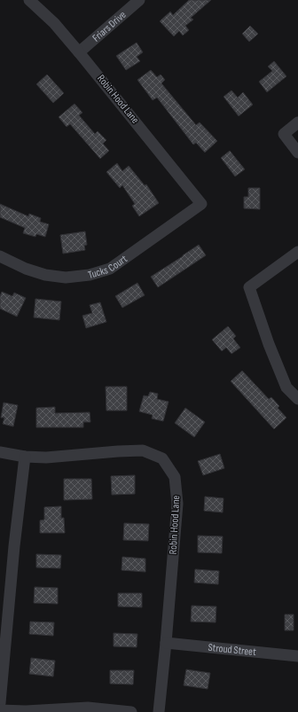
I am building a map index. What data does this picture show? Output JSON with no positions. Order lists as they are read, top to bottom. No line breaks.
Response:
{"streets":{"street":["Friars Drive","Robin Hood Lane","Tucks Court","Stroud Street"]},"crossings":[["Friars Drive","Robin Hood Lane"],["Robin Hood Lane","Tucks Court"],["Robin Hood Lane","Stroud Street"]]}
